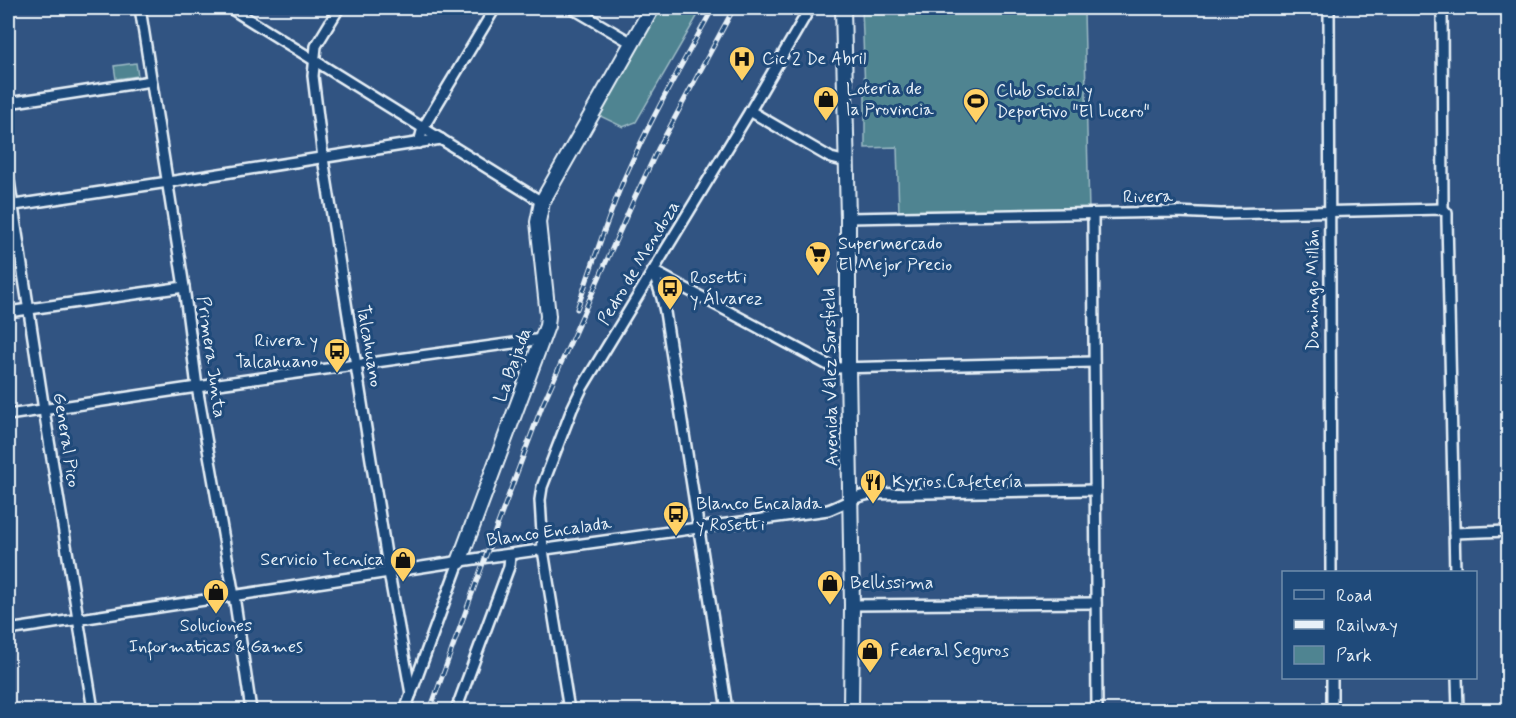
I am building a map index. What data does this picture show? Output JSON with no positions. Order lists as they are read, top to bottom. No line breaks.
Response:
{"streets":{"main road":["La Bajada","Avenida Vélez Sarsfield"],"street":["Rivera","Pedro de Mendoza","Domingo Millán","Talcahuano","Primera Junta","General Pico","Blanco Encalada"]},"crossings":[["Rivera","Domingo Millán"],["Rivera","Avenida Vélez Sarsfield"],["Pedro de Mendoza","Blanco Encalada"],["Talcahuano","La Bajada"],["Talcahuano","Blanco Encalada"],["Primera Junta","Blanco Encalada"],["La Bajada","Blanco Encalada"],["Avenida Vélez Sarsfield","Blanco Encalada"],["General Pico","Blanco Encalada"]],"places":{"hospital":["Cic 2 De Abril"],"shop":["Loteria de la Provincia","Servicio Tecnica","Bellissima","Soluciones Informaticas & Games","Federal Seguros"],"sports":["Club Social y Deportivo \"El Lucero\""],"supermarket":["Supermercado El Mejor Precio"],"bus stop":["Rosetti y Álvarez","Rivera y Talcahuano","Blanco Encalada y Rosetti"],"restaurant":["Kyrios Cafetería"]},"legend":["Road","Railway","Park"]}
